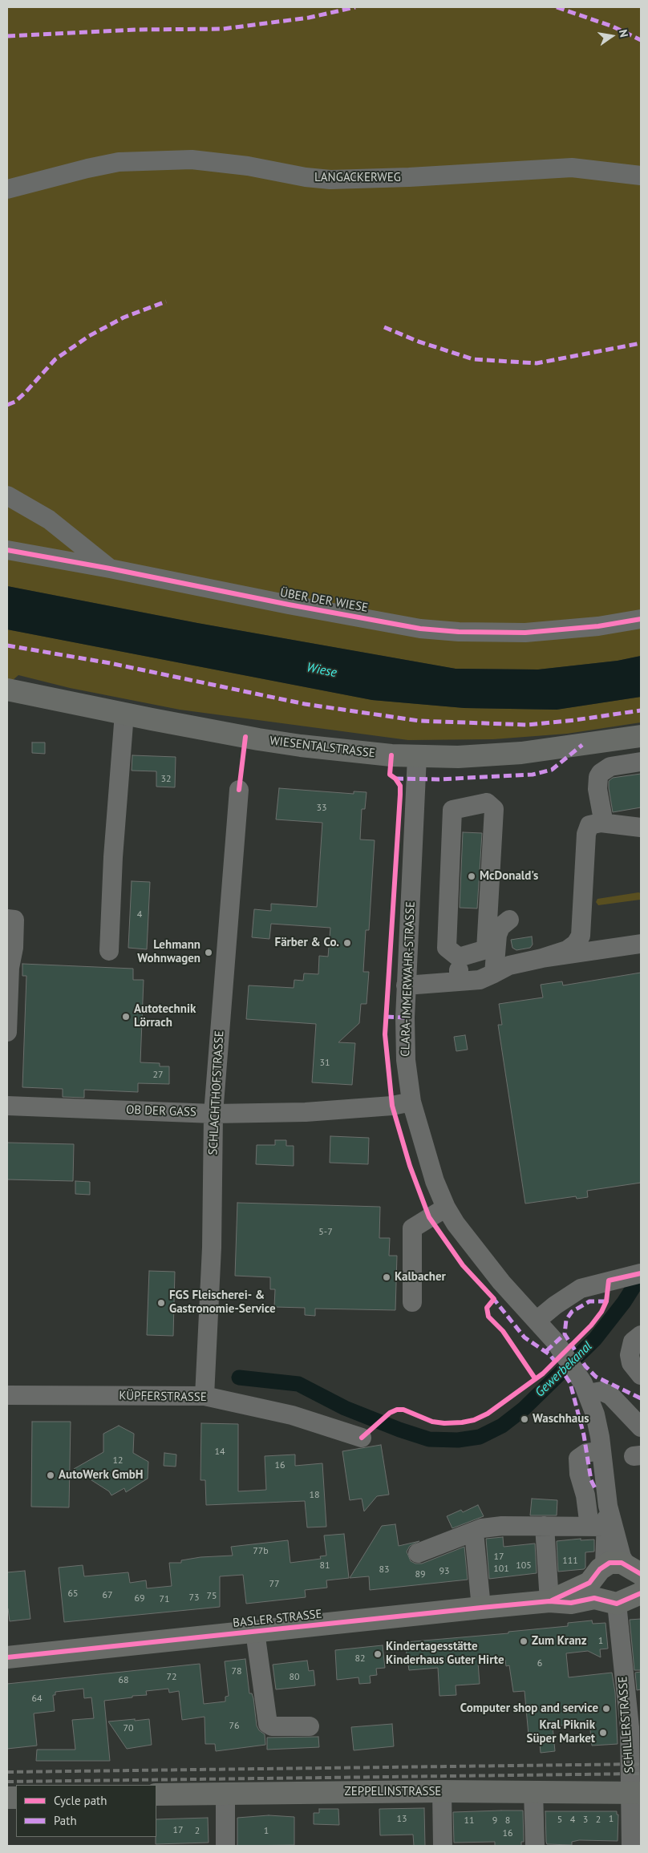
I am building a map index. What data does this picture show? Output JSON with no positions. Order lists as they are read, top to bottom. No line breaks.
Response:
{"streets":{"main road":["WIESENTALSTRASSE","BASLER STRASSE","ZEPPELINSTRASSE"],"street":["LANGACKERWEG","ÜBER DER WIESE","CLARA-IMMERWAHR-STRASSE","SCHLACHTHOFSTRASSE","OB DER GASS","KÜPFERSTRASSE","SCHILLERSTRASSE"]},"crossings":[["WIESENTALSTRASSE","CLARA-IMMERWAHR-STRASSE"],["CLARA-IMMERWAHR-STRASSE","OB DER GASS"],["CLARA-IMMERWAHR-STRASSE","BASLER STRASSE"],["CLARA-IMMERWAHR-STRASSE","SCHILLERSTRASSE"],["SCHLACHTHOFSTRASSE","OB DER GASS"],["SCHLACHTHOFSTRASSE","KÜPFERSTRASSE"],["BASLER STRASSE","SCHILLERSTRASSE"],["SCHILLERSTRASSE","ZEPPELINSTRASSE"]],"water":["Wiese","Gewerbekanal"],"places":["McDonald's","Färber & Co.","Lehmann Wohnwagen","Autotechnik Lörrach","Kalbacher","FGS Fleischerei- & Gastronomie-Service","Waschhaus","AutoWerk GmbH","Zum Kranz","Kindertagesstätte Kinderhaus Guter Hirte","Computer shop and service","Kral Piknik Süper Market"],"house_numbers":["32","33","4","31","27","5-7","14","12","16","18","77b","17","111","81","105","101","83","93","89","77","65","67","75","73","69","71","1","82","6","78","72","80","68","64","76","70","13","1","5","4","3","2","11","9","8","17","2","1","16"],"legend":["Cycle path","Path"],"north":"right"}
